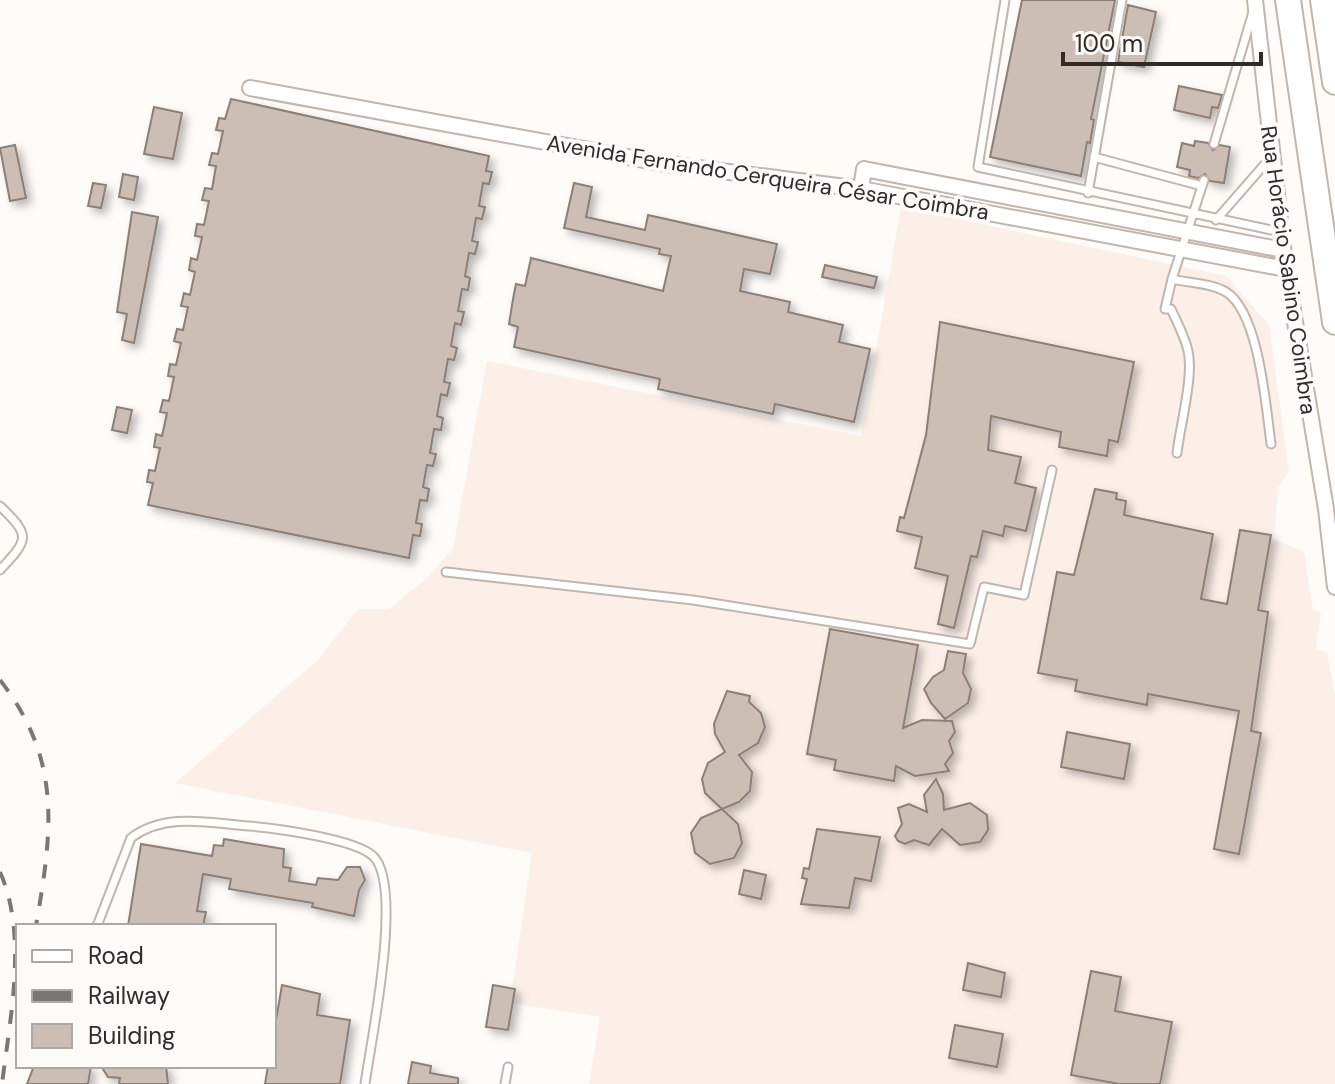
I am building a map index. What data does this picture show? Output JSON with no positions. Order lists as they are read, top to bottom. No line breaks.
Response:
{"streets":{"street":["Avenida Fernando Cerqueira César Coimbra","Rua Horácio Sabino Coimbra"]},"crossings":[["Avenida Fernando Cerqueira César Coimbra","Rua Horácio Sabino Coimbra"]],"legend":["Road","Railway","Building"],"scale_bar":"100 m"}
